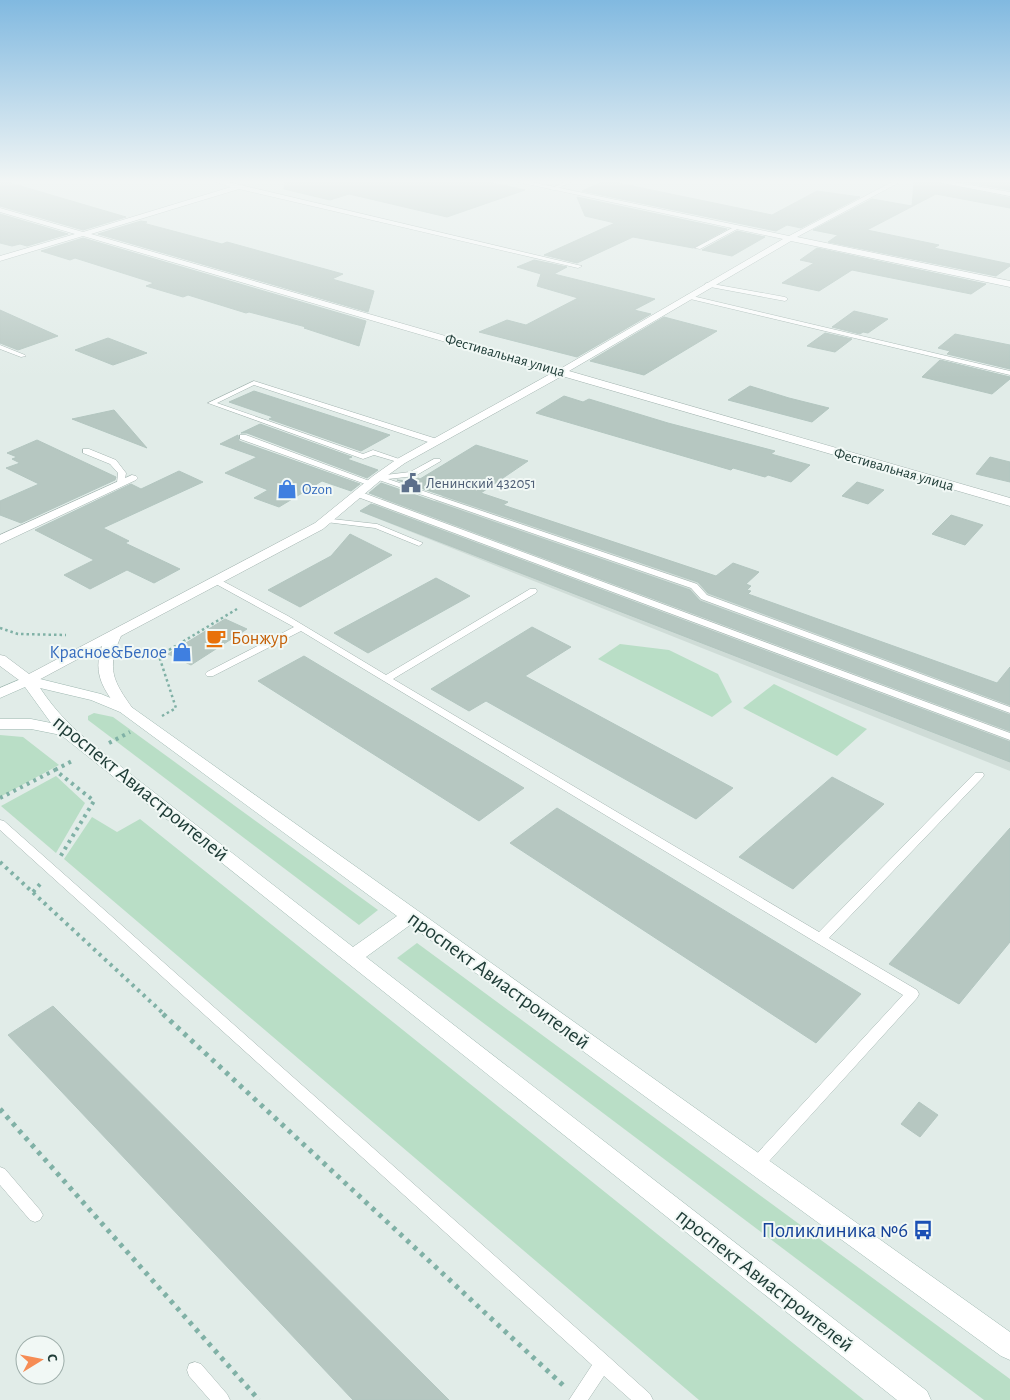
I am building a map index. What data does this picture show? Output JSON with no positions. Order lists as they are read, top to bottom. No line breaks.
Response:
{"streets":{"street":["Фестивальная улица","проспект Авиастроителей"]},"places":{"public building":["Ленинский 432051"],"shop":["Ozon","Красное&Белое"],"cafe":["Бонжур"],"bus stop":["Поликлиника №6"]},"north":"right"}
